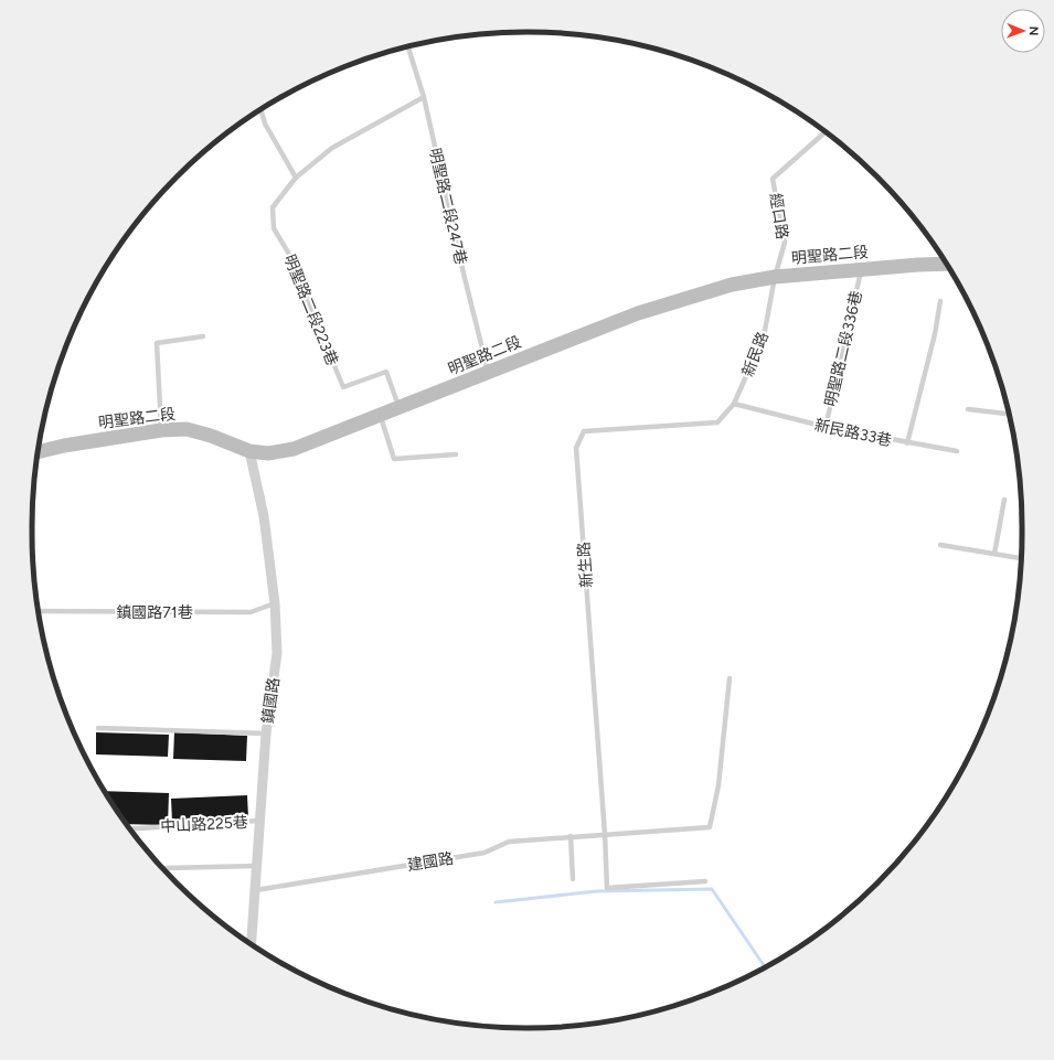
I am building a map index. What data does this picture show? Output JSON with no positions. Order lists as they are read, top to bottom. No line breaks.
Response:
{"streets":{"street":["明聖路二段","鎮國路"],"lane":["明聖路二段247巷","經口路","明聖路二段223巷","明聖路二段336巷","新民路","新民路33巷","新生路","鎮國路71巷","中山路225巷","建國路"]},"crossings":[["明聖路二段247巷","明聖路二段"],["明聖路二段247巷","明聖路二段223巷"],["經口路","明聖路二段"],["經口路","新民路"],["明聖路二段","明聖路二段223巷"],["明聖路二段","明聖路二段336巷"],["明聖路二段","新民路"],["明聖路二段","鎮國路"],["明聖路二段336巷","新民路33巷"],["新民路","新民路33巷"],["新民路","新生路"],["新生路","建國路"],["鎮國路71巷","鎮國路"],["鎮國路","中山路225巷"],["鎮國路","建國路"]],"north":"right"}
